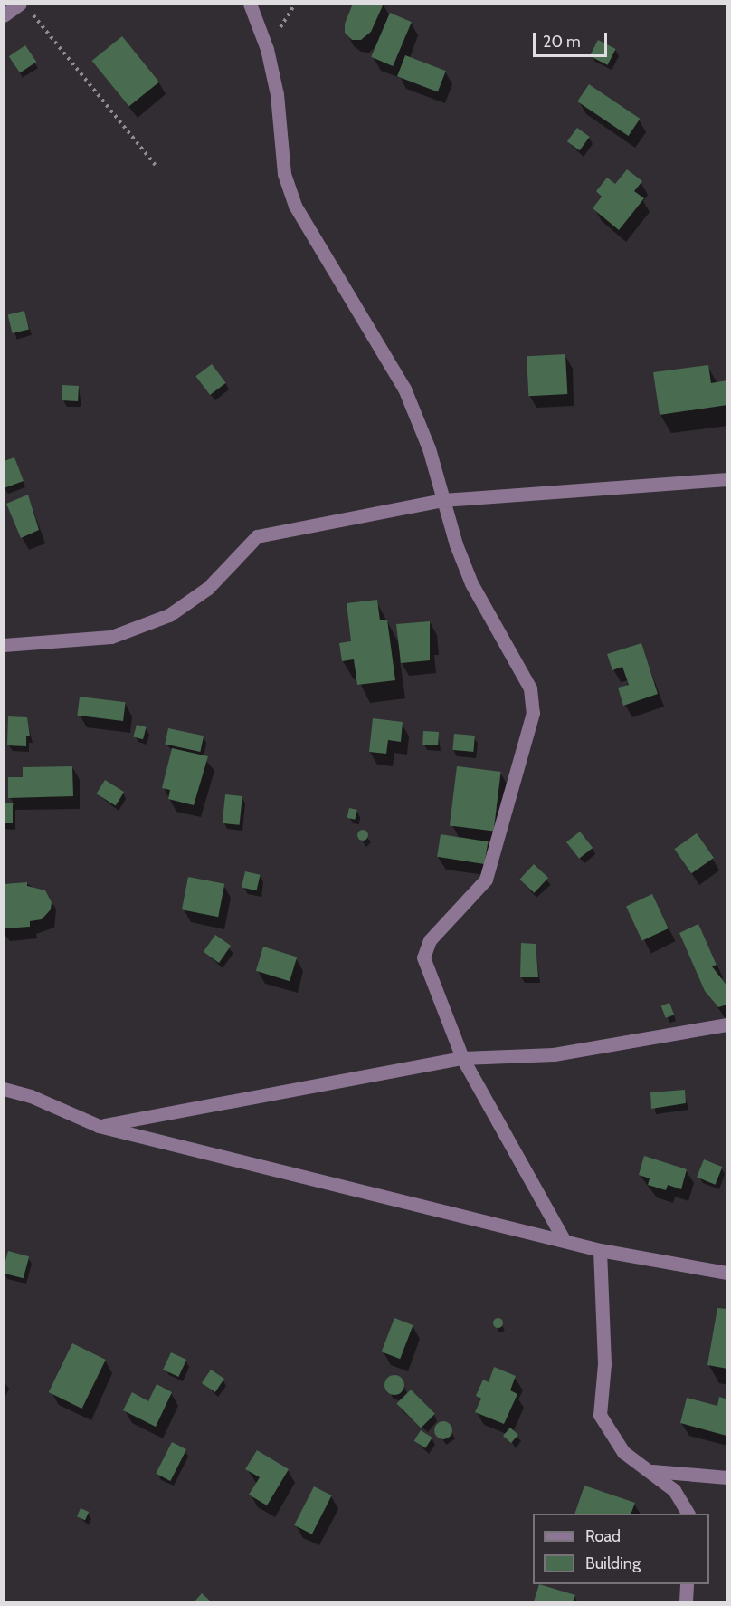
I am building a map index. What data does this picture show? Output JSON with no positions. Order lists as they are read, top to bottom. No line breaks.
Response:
{"legend":["Road","Building"],"scale_bar":"20 m"}
